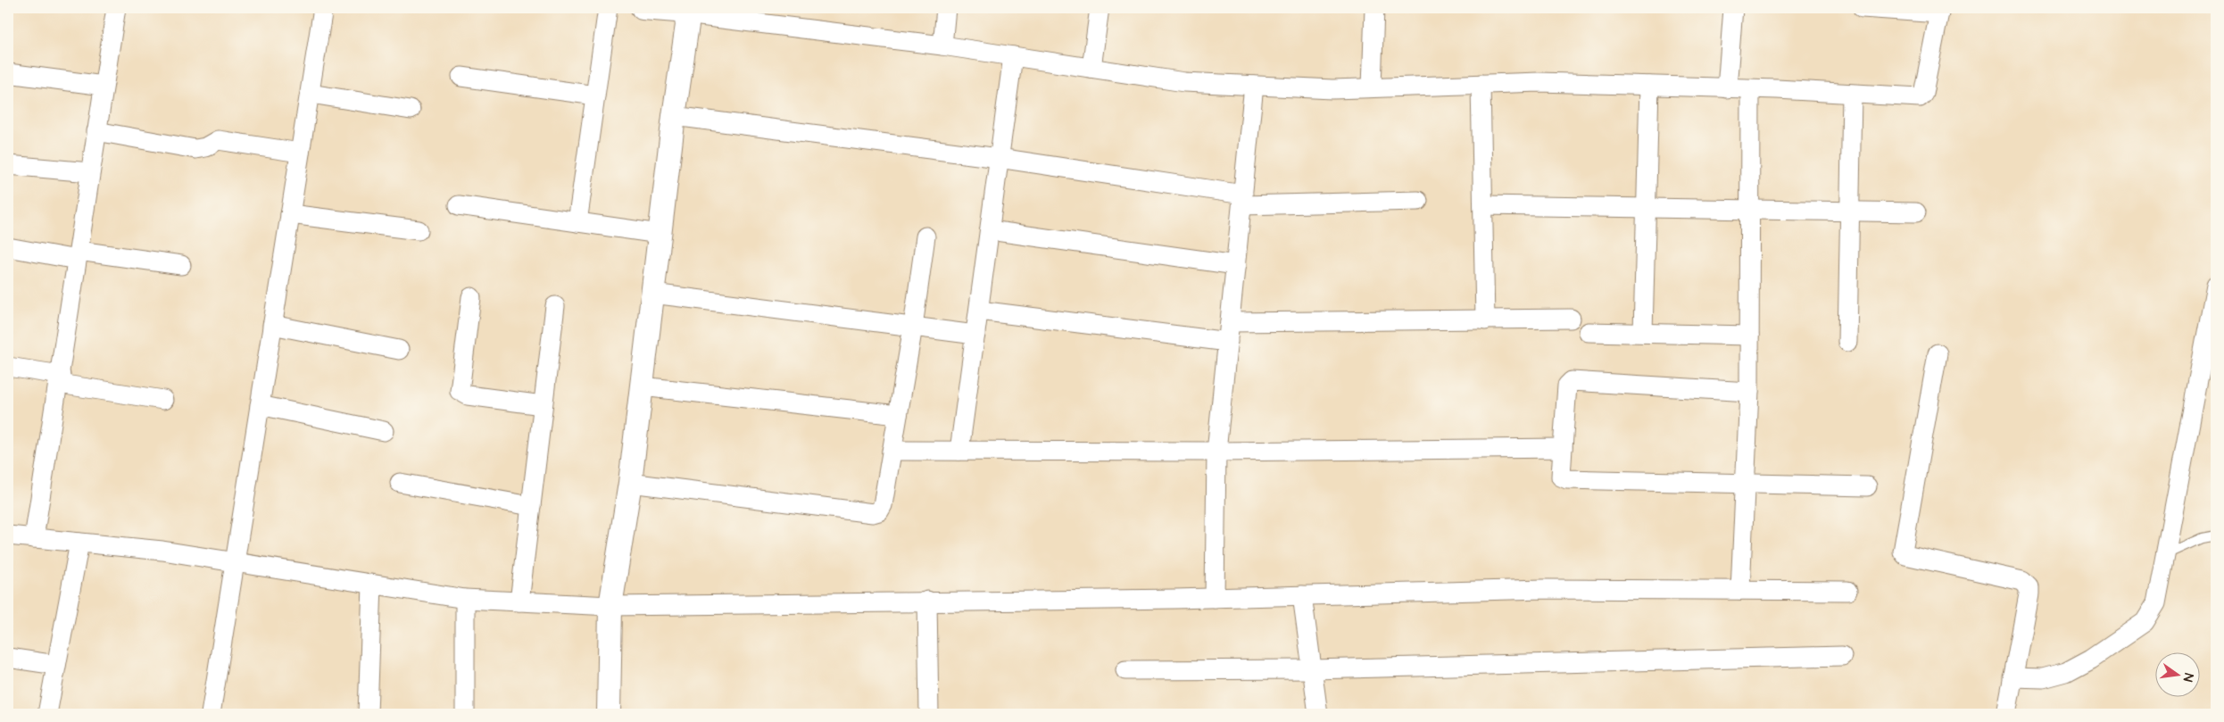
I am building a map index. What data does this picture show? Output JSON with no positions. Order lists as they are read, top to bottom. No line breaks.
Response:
{"north":"right"}
